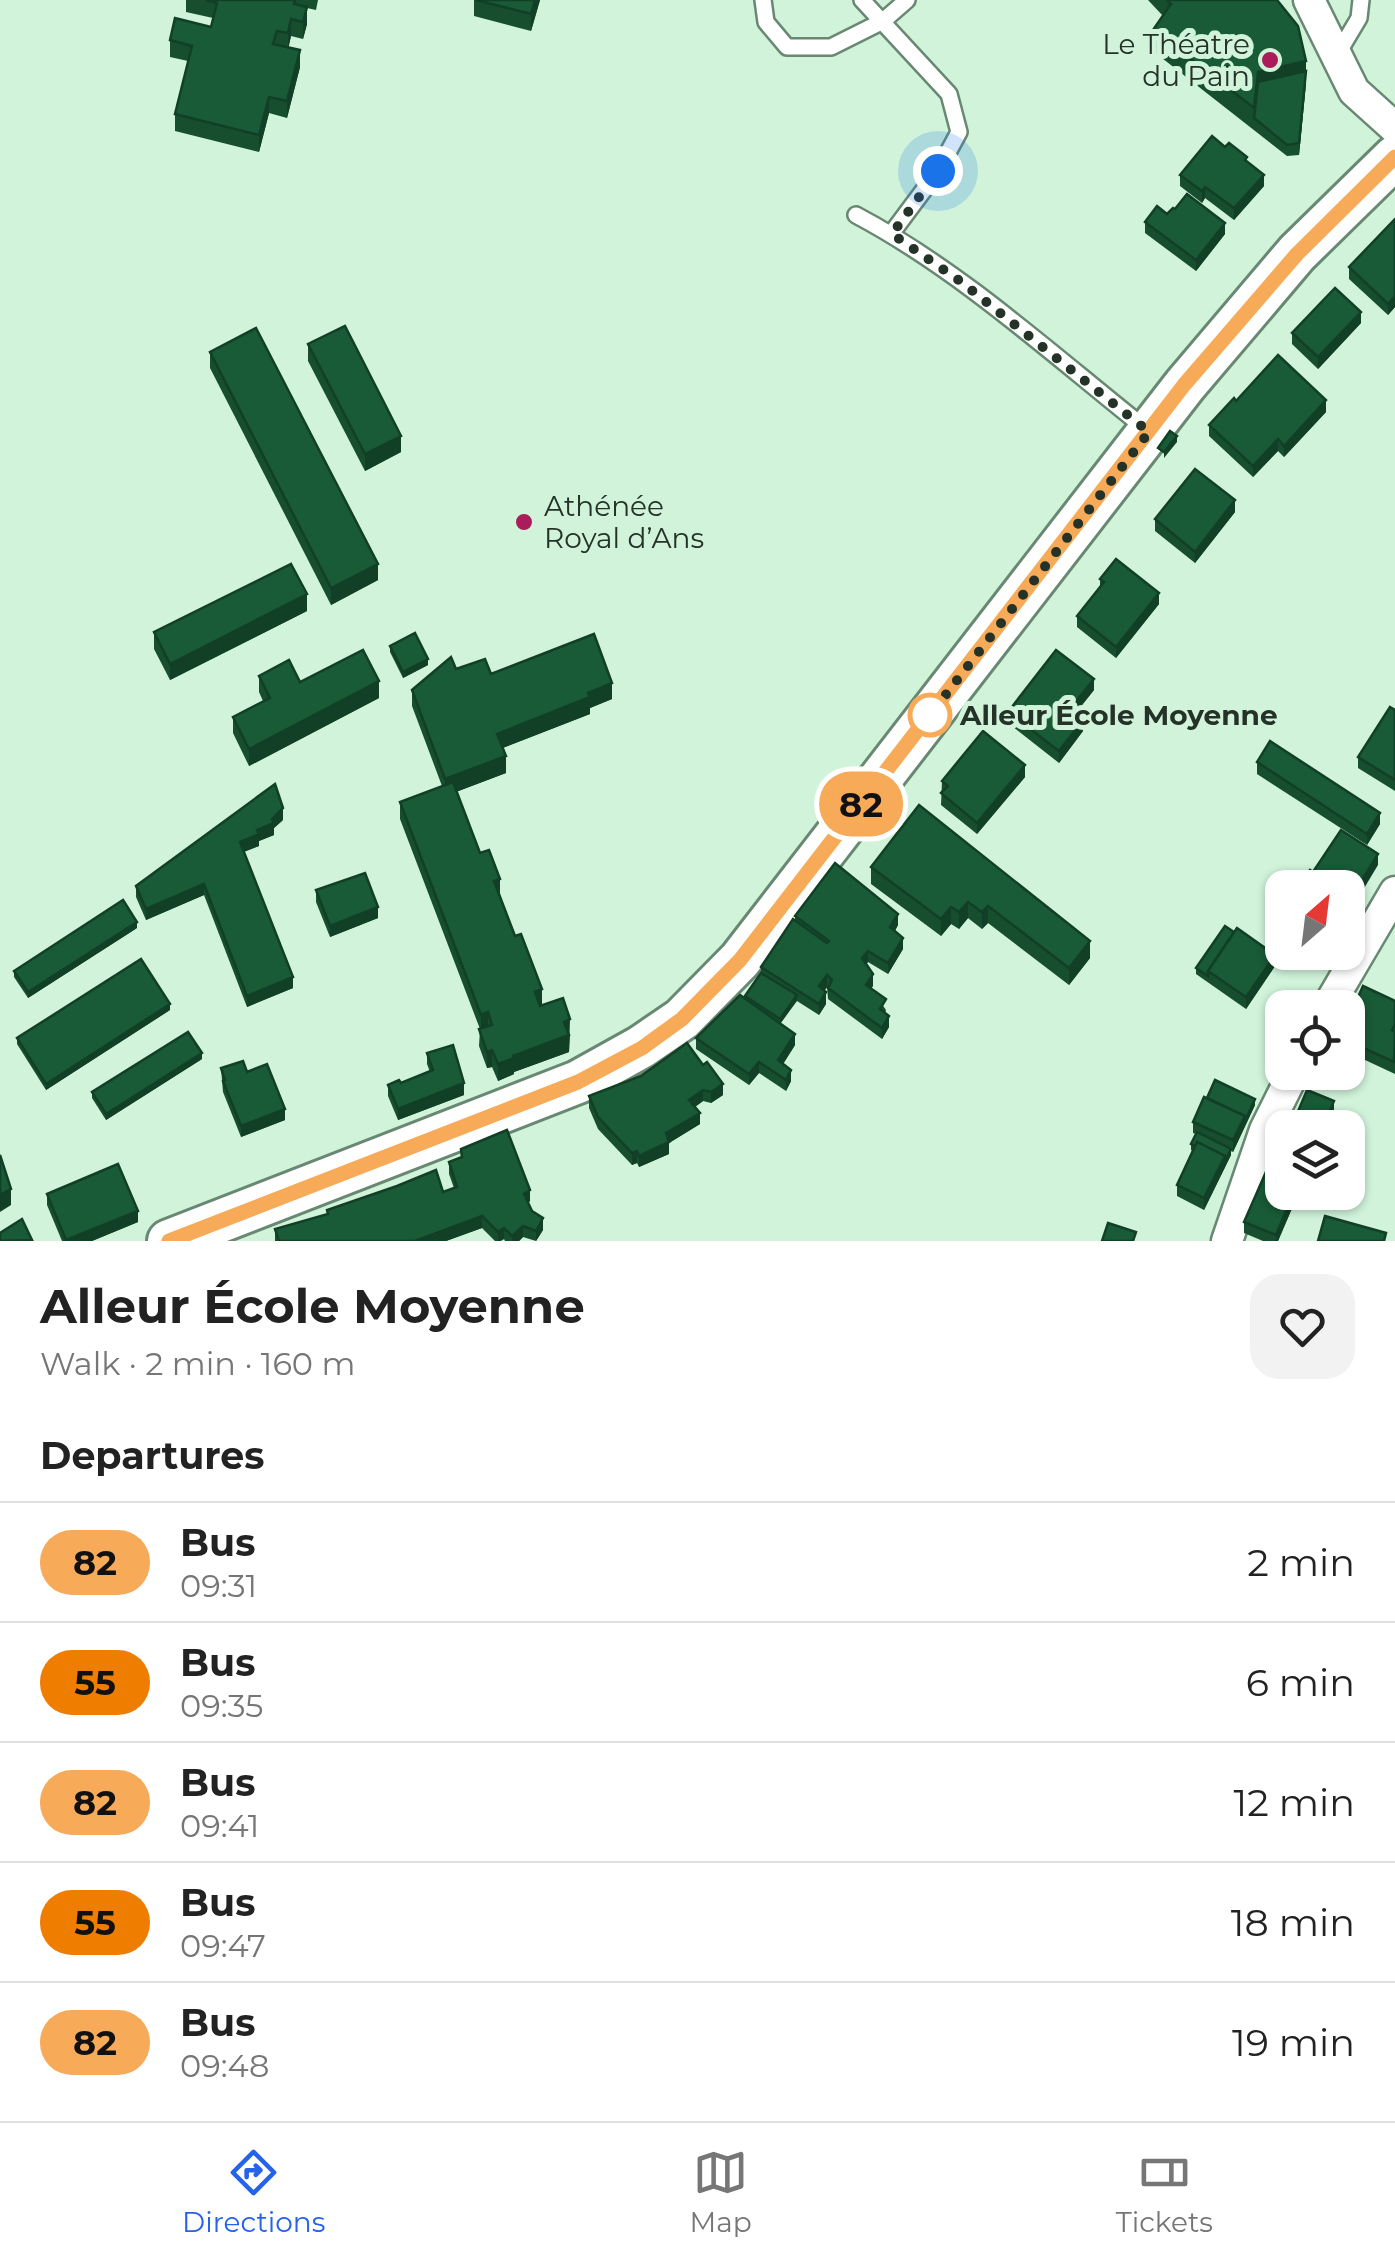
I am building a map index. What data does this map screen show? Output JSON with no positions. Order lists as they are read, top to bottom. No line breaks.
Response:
{"places":["Le Théatre du Pain","Athénée Royal d’Ans","Alleur École Moyenne"],"lines":["bus line 82"],"north":"top right","page":{"on_map":"82","heading":[["Alleur École Moyenne","Walk · 2 min · 160 m"],"Departures"],"list":[{"mark":"82","name":"Bus","note":"09:31","value":"2 min"},{"mark":"55","name":"Bus","note":"09:35","value":"6 min"},{"mark":"82","name":"Bus","note":"09:41","value":"12 min"},{"mark":"55","name":"Bus","note":"09:47","value":"18 min"},{"mark":"82","name":"Bus","note":"09:48","value":"19 min"}],"tabs":["Directions","Map","Tickets"]}}
